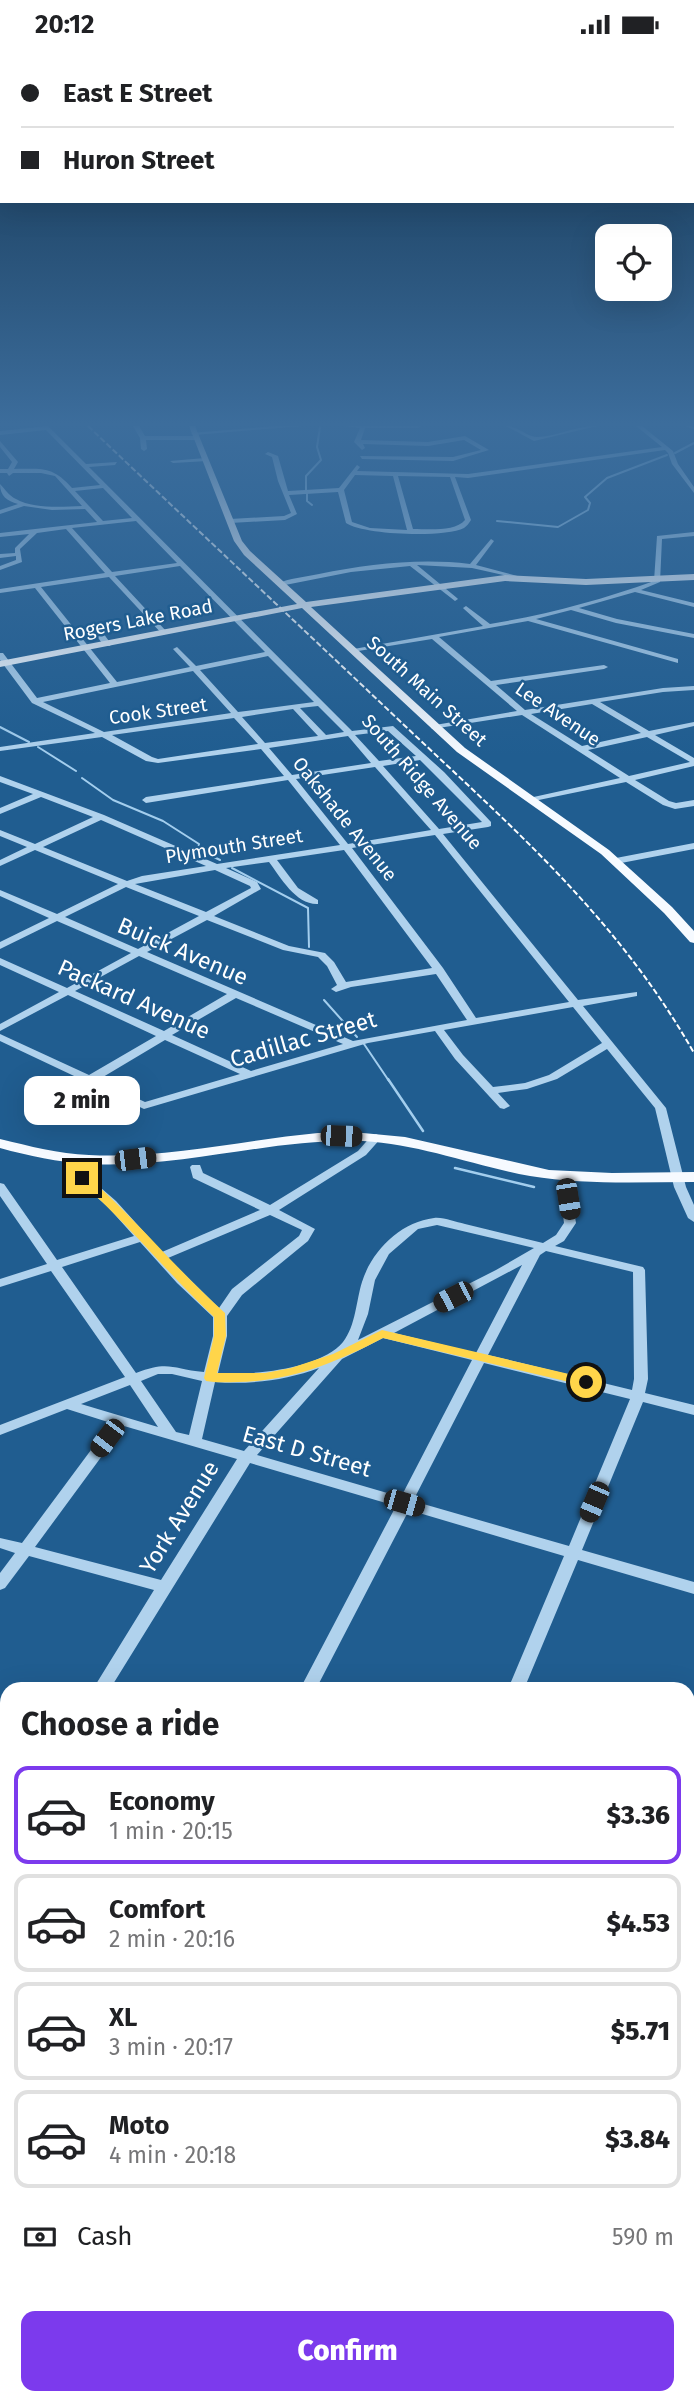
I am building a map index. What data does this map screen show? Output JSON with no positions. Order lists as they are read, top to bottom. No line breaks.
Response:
{"streets":{"main road":["Rogers Lake Road","South Main Street"],"street":["Cook Street","Lee Avenue","South Ridge Avenue","Oakshade Avenue","Plymouth Street","Buick Avenue","Packard Avenue","Cadillac Street","East D Street","York Avenue"]},"crossings":[["Rogers Lake Road","South Main Street"],["Rogers Lake Road","Lee Avenue"],["Rogers Lake Road","South Ridge Avenue"],["Cook Street","South Ridge Avenue"],["Cook Street","Oakshade Avenue"],["South Ridge Avenue","Plymouth Street"],["South Ridge Avenue","Cadillac Street"],["Oakshade Avenue","Plymouth Street"],["Oakshade Avenue","Cadillac Street"],["Plymouth Street","Buick Avenue"],["Buick Avenue","Cadillac Street"],["Packard Avenue","Cadillac Street"],["East D Street","York Avenue"]],"page":{"status":"20:12","banner":["East E Street","Huron Street"],"bubble":"2 min","heading":"Choose a ride","list":[{"name":"Economy","note":"1 min · 20:15","value":"$3.36"},{"name":"Comfort","note":"2 min · 20:16","value":"$4.53"},{"name":"XL","note":"3 min · 20:17","value":"$5.71"},{"name":"Moto","note":"4 min · 20:18","value":"$3.84"}],"pay":["Cash","590 m"],"buttons":"Confirm"}}
